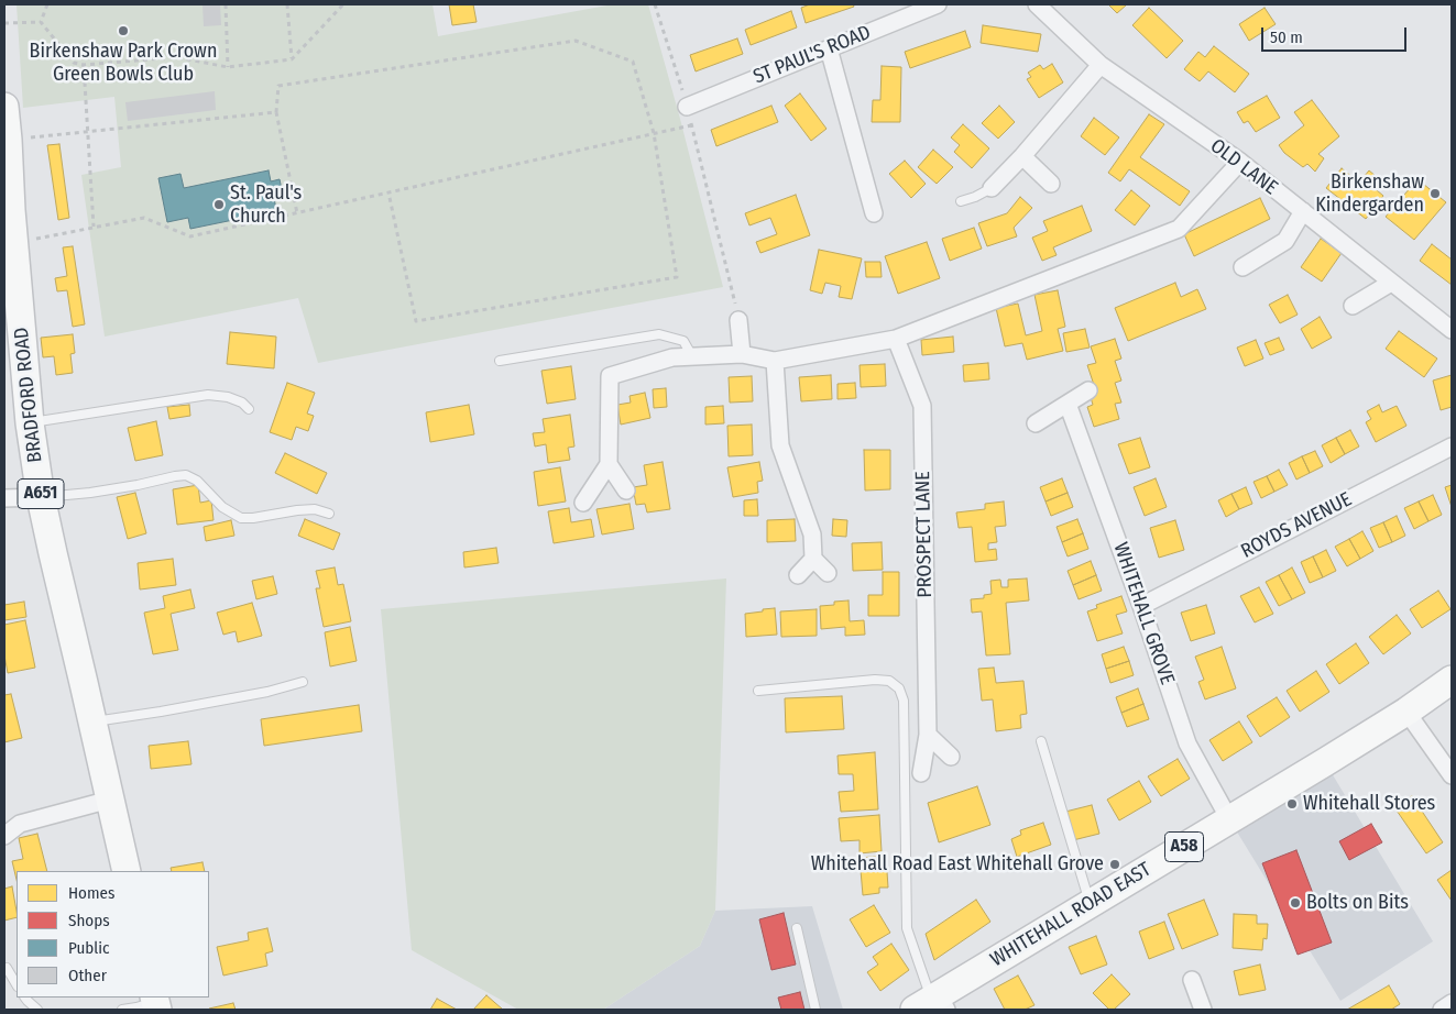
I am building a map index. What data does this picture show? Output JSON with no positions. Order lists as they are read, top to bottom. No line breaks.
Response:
{"streets":{"main road":["BRADFORD ROAD","A651","A58","WHITEHALL ROAD EAST"],"street":["ST PAUL'S ROAD","OLD LANE","ROYDS AVENUE","PROSPECT LANE","WHITEHALL GROVE"]},"crossings":[["ROYDS AVENUE","WHITEHALL GROVE"],["WHITEHALL GROVE","WHITEHALL ROAD EAST"]],"places":["Birkenshaw Park Crown Green Bowls Club","Birkenshaw Kindergarden","St. Paul's Church","Whitehall Stores","Whitehall Road East Whitehall Grove","Bolts on Bits"],"legend":["Homes","Shops","Public","Other"],"scale_bar":"50 m"}
